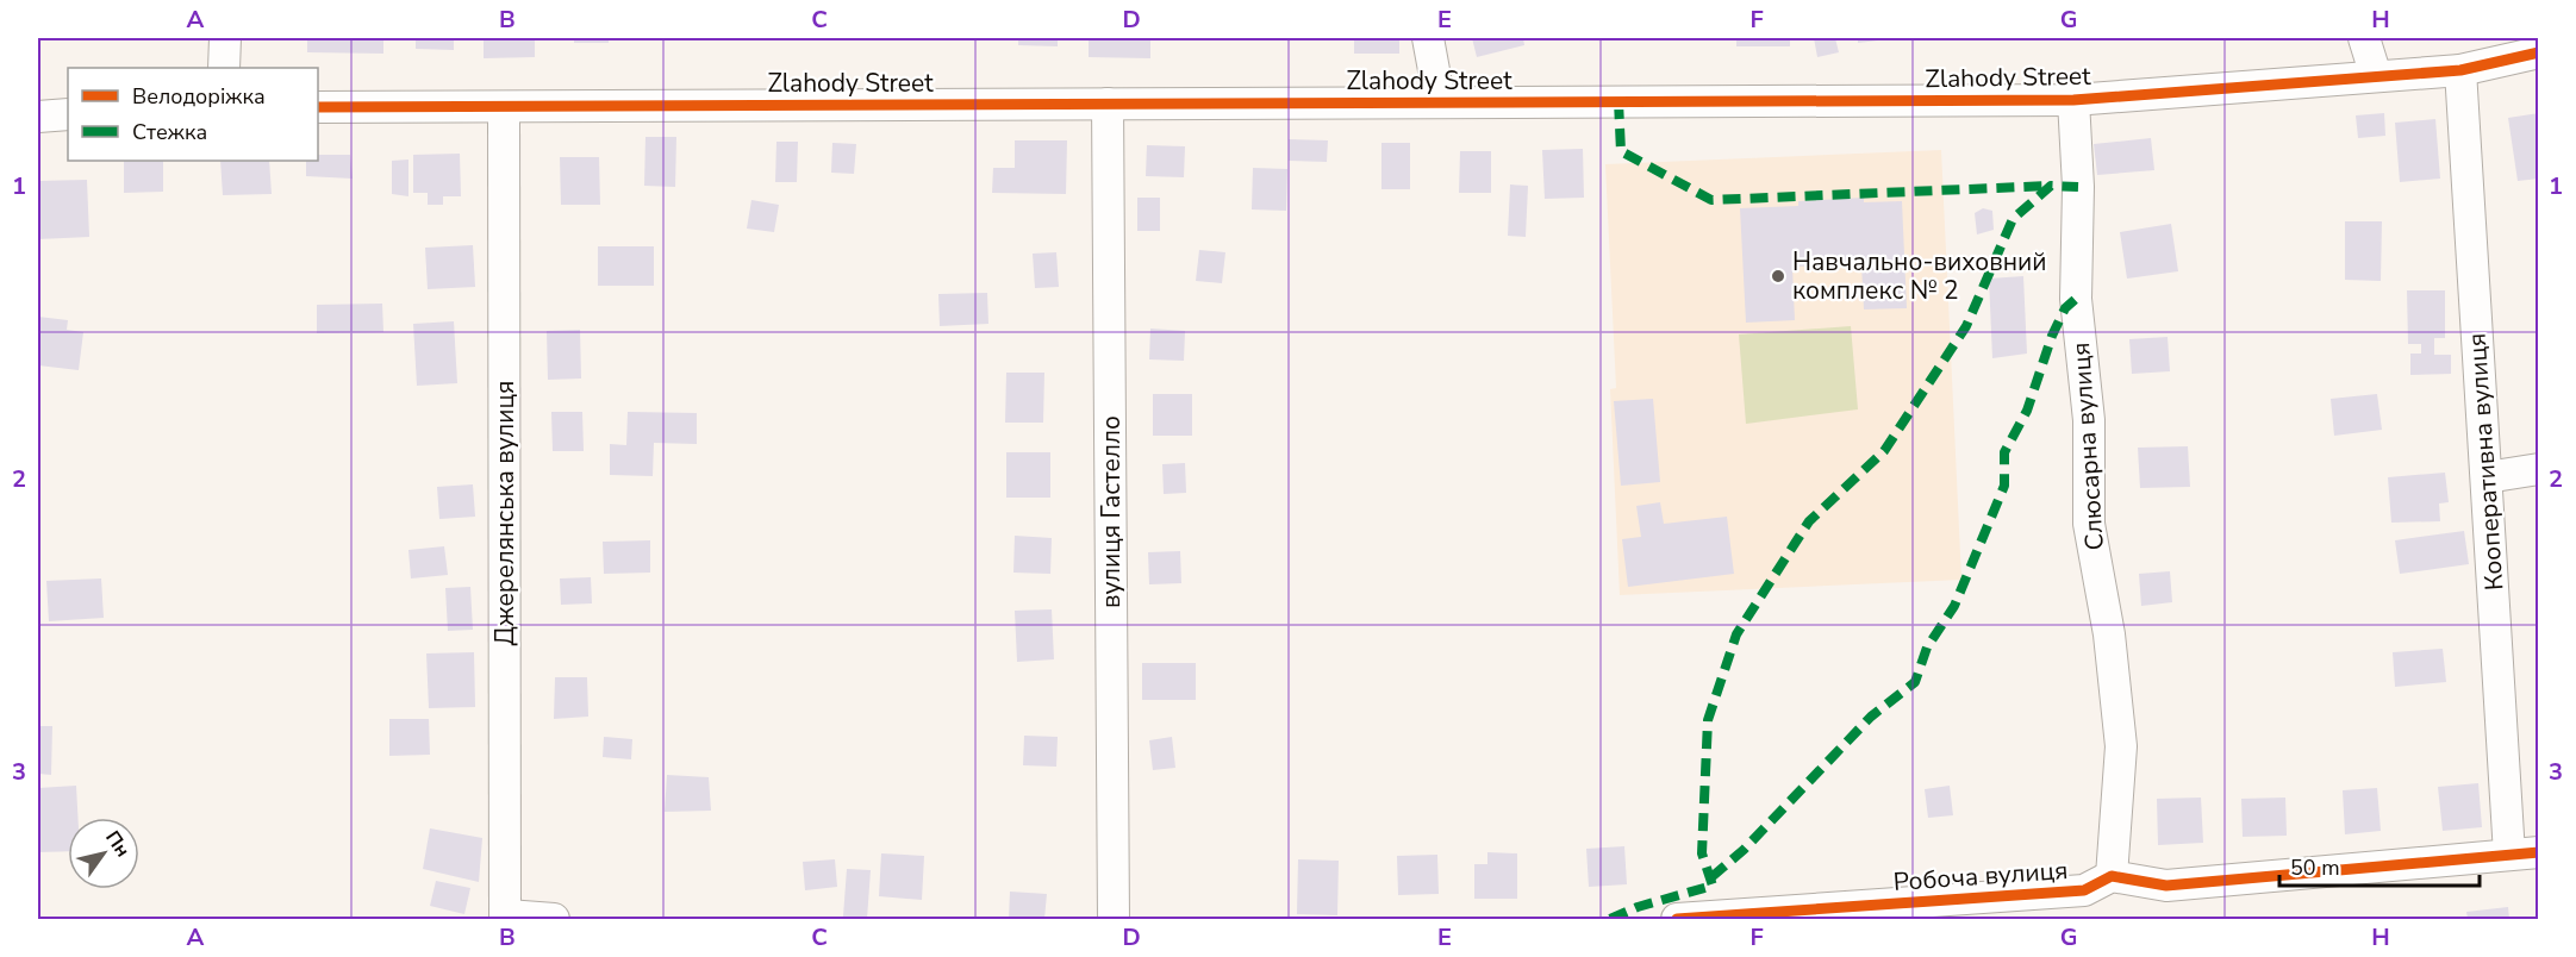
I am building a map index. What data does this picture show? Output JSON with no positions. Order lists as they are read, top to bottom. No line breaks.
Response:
{"streets":{"street":["Zlahody Street","Слюсарна вулиця","Кооперативна вулиця","вулиця Гастелло","Джерелянська вулиця","Робоча вулиця"]},"crossings":[["Zlahody Street","Слюсарна вулиця"],["Zlahody Street","Кооперативна вулиця"],["Zlahody Street","вулиця Гастелло"],["Zlahody Street","Джерелянська вулиця"],["Слюсарна вулиця","Робоча вулиця"]],"places":["Навчально-виховний комплекс № 2"],"legend":["Велодоріжка","Стежка"],"scale_bar":"50 m","north":"top right","grid":{"columns":["A","B","C","D","E","F","G","H"],"rows":["1","2","3"]}}
